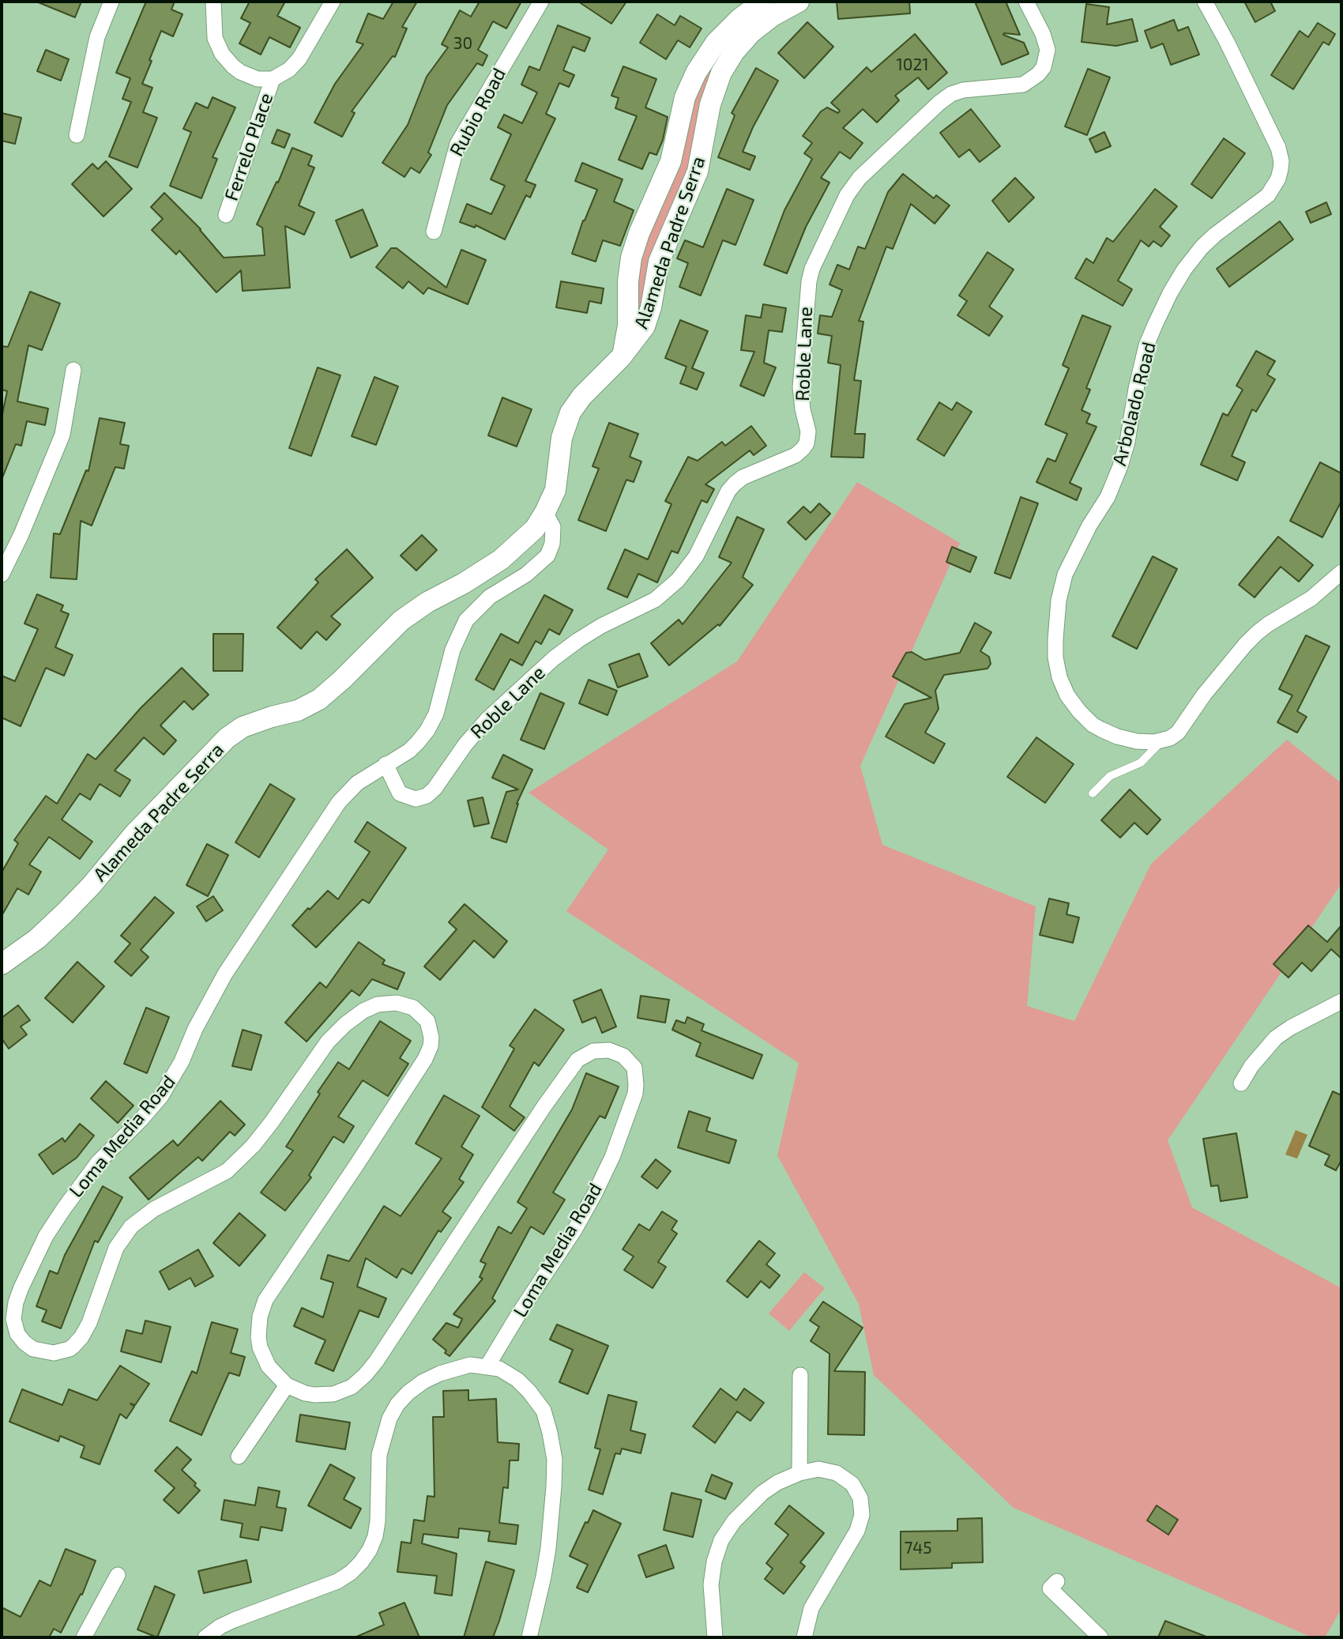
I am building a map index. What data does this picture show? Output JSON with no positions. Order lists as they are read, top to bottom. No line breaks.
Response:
{"streets":{"street":["Rubio Road","Ferrelo Place","Alameda Padre Serra","Roble Lane","Arbolado Road","Loma Media Road"]},"crossings":[["Alameda Padre Serra","Loma Media Road"],["Roble Lane","Loma Media Road"]],"house_numbers":["30","1021","745"]}
